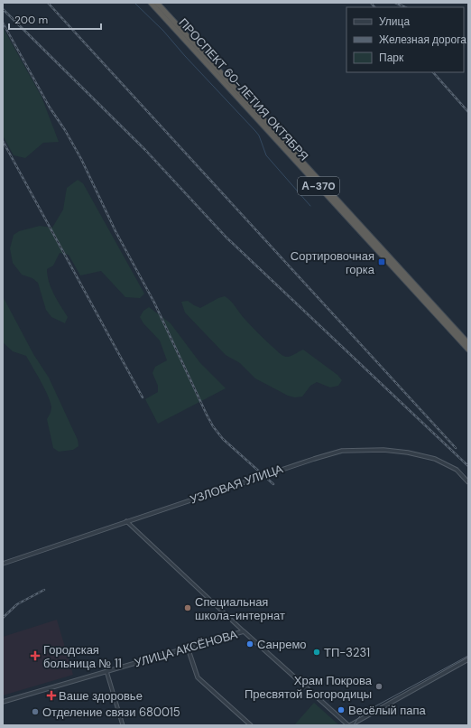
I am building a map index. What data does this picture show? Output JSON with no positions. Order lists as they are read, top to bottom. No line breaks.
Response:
{"streets":{"highway":["ПРОСПЕКТ 60-ЛЕТИЯ ОКТЯБРЯ","А-370"],"street":["УЗЛОВАЯ УЛИЦА","УЛИЦА АКСЁНОВА"]},"places":{"transit":["Сортировочная горка"],"other":["Специальная школа-интернат","Санремо","ТП-3231","Храм Покрова Пресвятой Богородицы","Весёлый папа","Отделение связи 680015"],"health":["Городская больница № 11","Ваше здоровье"]},"legend":["Улица","Железная дорога","Парк"],"scale_bar":"200 m"}
